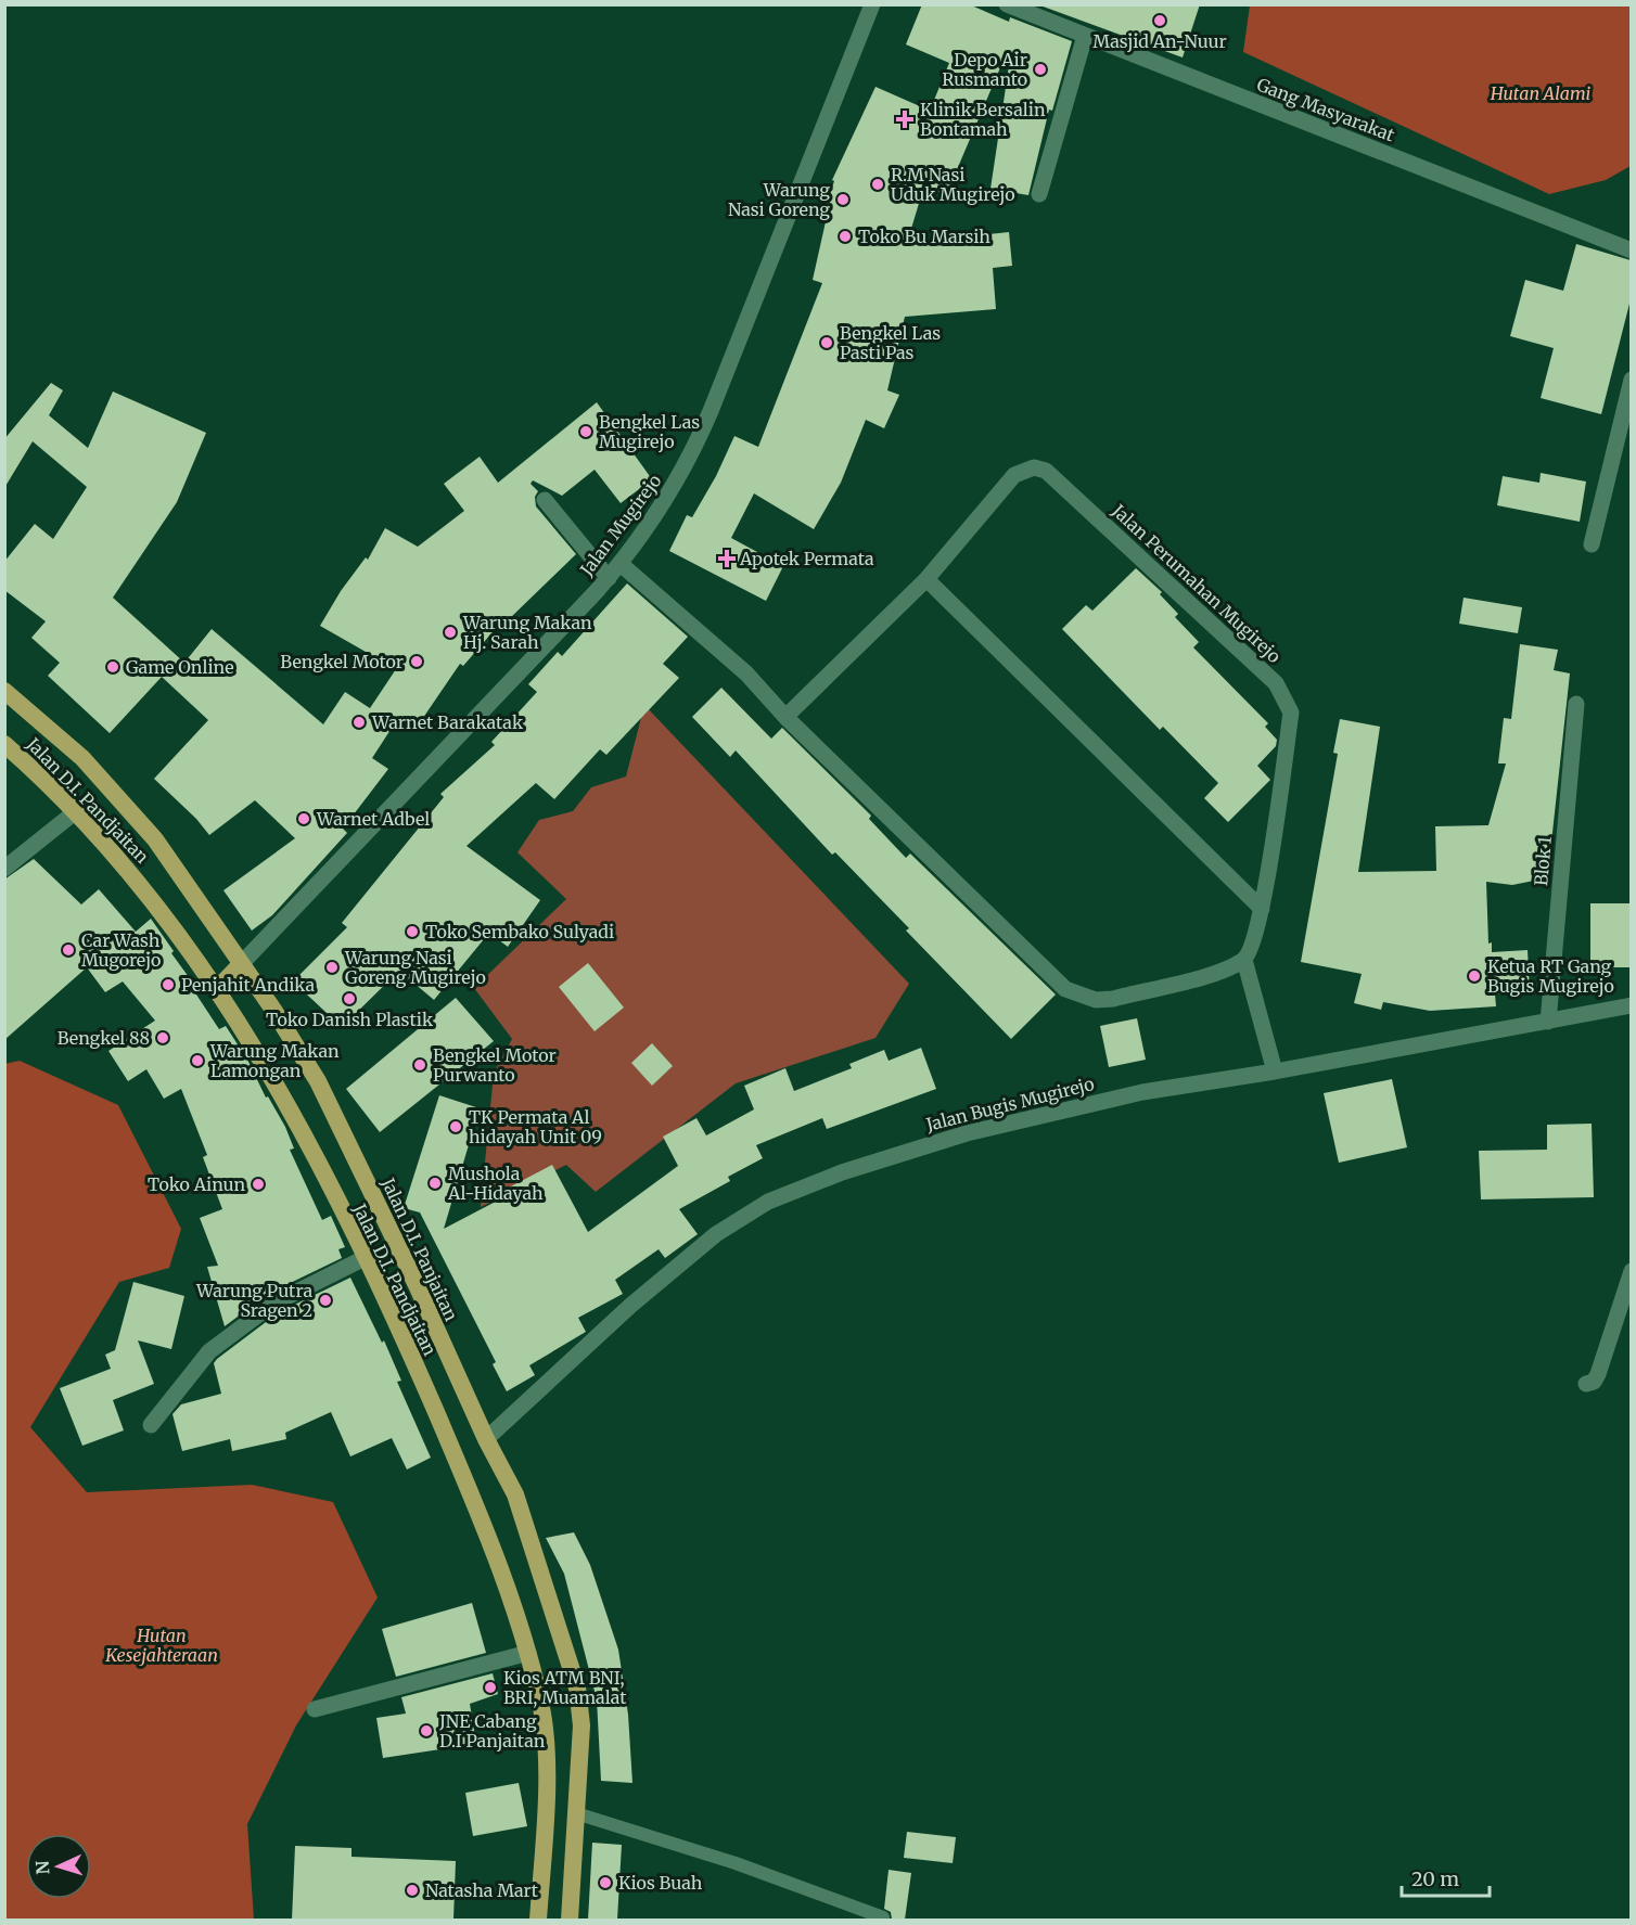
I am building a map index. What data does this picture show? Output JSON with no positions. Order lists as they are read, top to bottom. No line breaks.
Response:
{"streets":{"highway":["Jalan D.I. Pandjaitan","Jalan D.I. Panjaitan"],"street":["Gang Masyarakat","Jalan Mugirejo","Jalan Perumahan Mugirejo","Blok 1","Jalan Bugis Mugirejo"]},"crossings":[["Jalan Mugirejo","Jalan D.I. Panjaitan"],["Blok 1","Jalan Bugis Mugirejo"],["Jalan Bugis Mugirejo","Jalan D.I. Panjaitan"]],"parks":["Hutan Alami","Hutan Kesejahteraan"],"places":{"other":["Masjid An-Nuur","Depo Air Rusmanto","R.M Nasi Uduk Mugirejo","Warung Nasi Goreng","Toko Bu Marsih","Bengkel Las Pasti Pas","Bengkel Las Mugirejo","Warung Makan Hj. Sarah","Bengkel Motor","Game Online","Warnet Barakatak","Warnet Adbel","Toko Sembako Sulyadi","Car Wash Mugorejo","Warung Nasi Goreng Mugirejo","Ketua RT Gang Bugis Mugirejo","Penjahit Andika","Toko Danish Plastik","Bengkel 88","Warung Makan Lamongan","Bengkel Motor Purwanto","TK Permata Al hidayah Unit 09","Mushola Al-Hidayah","Toko Ainun","Warung Putra Sragen 2","Kios ATM BNI, BRI, Muamalat","JNE Cabang D.I Panjaitan","Kios Buah","Natasha Mart"],"health":["Klinik Bersalin Bontamah","Apotek Permata"]},"scale_bar":"20 m","north":"left"}
